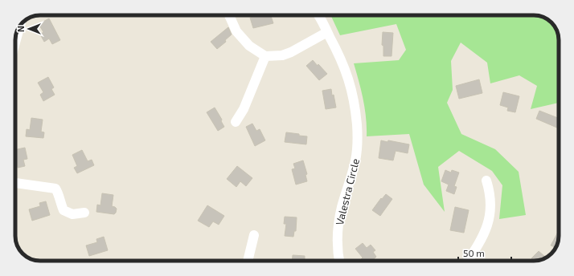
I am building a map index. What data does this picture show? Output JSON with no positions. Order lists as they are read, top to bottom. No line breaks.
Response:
{"streets":{"street":["Valestra Circle"]},"scale_bar":"50 m","north":"left"}
